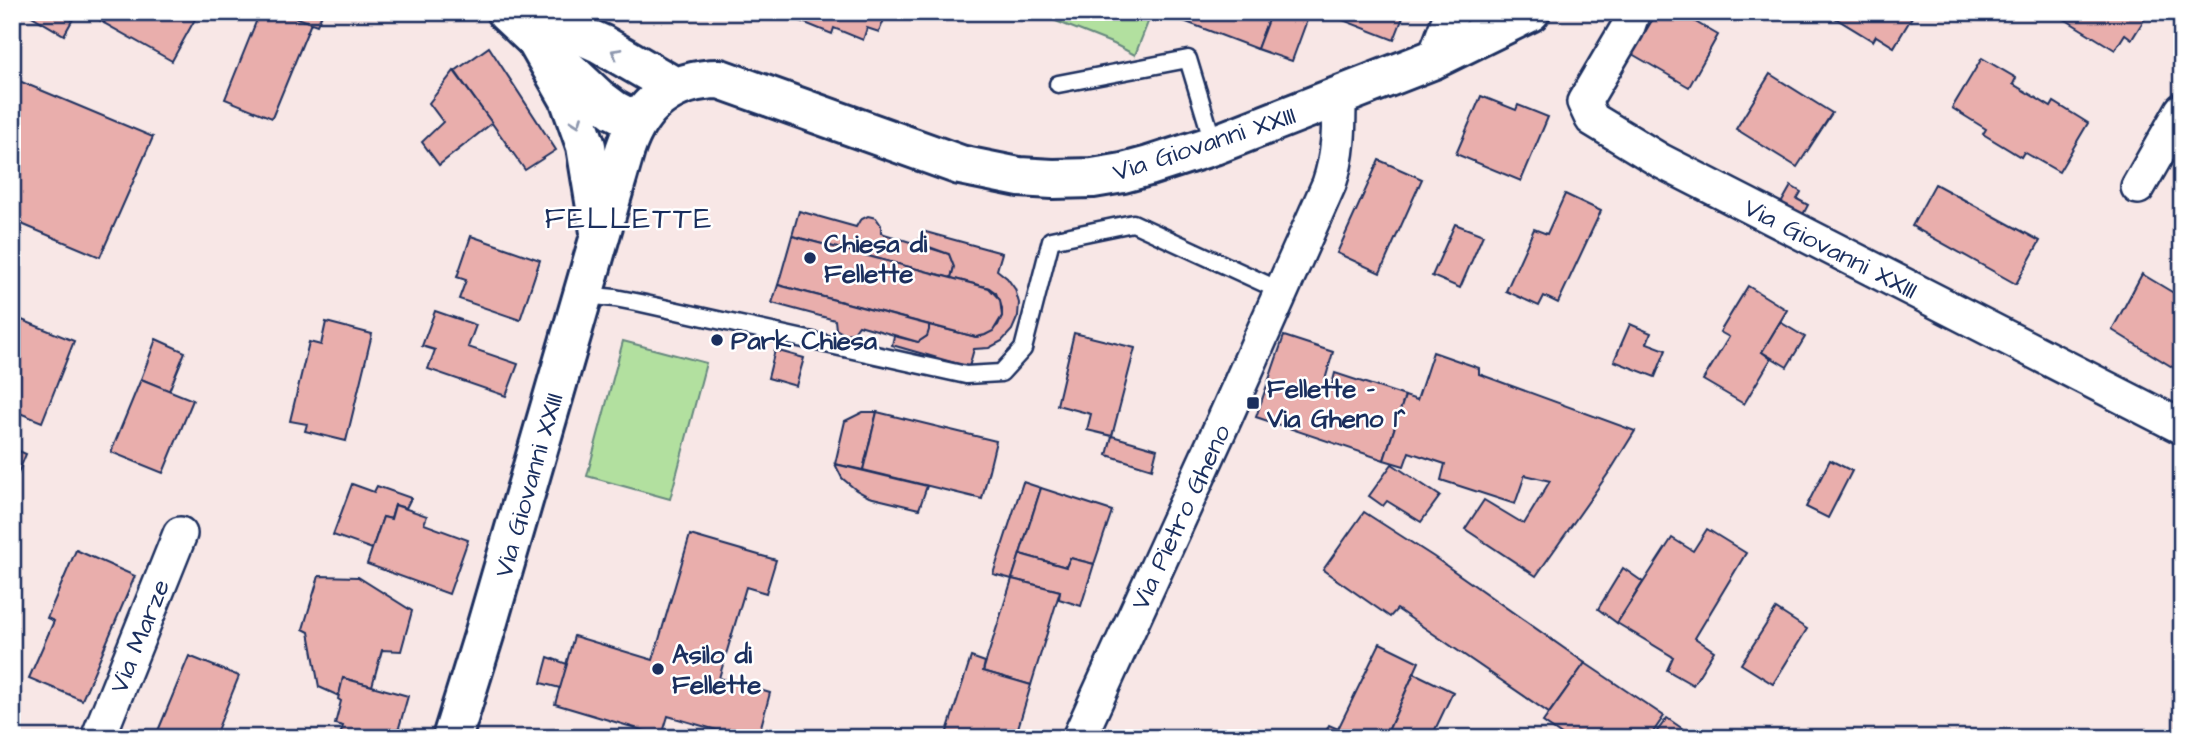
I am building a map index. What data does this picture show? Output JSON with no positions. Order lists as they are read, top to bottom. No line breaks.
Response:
{"streets":{"main road":["Via Giovanni XXIII"],"street":["Via Pietro Gheno","Via Marze"]},"crossings":[["Via Giovanni XXIII","Via Pietro Gheno"]],"districts":["FELLETTE"],"places":{"other":["Chiesa di Fellette","Park Chiesa","Asilo di Fellette"],"transit":["Fellette - Via Gheno 1^"]}}
